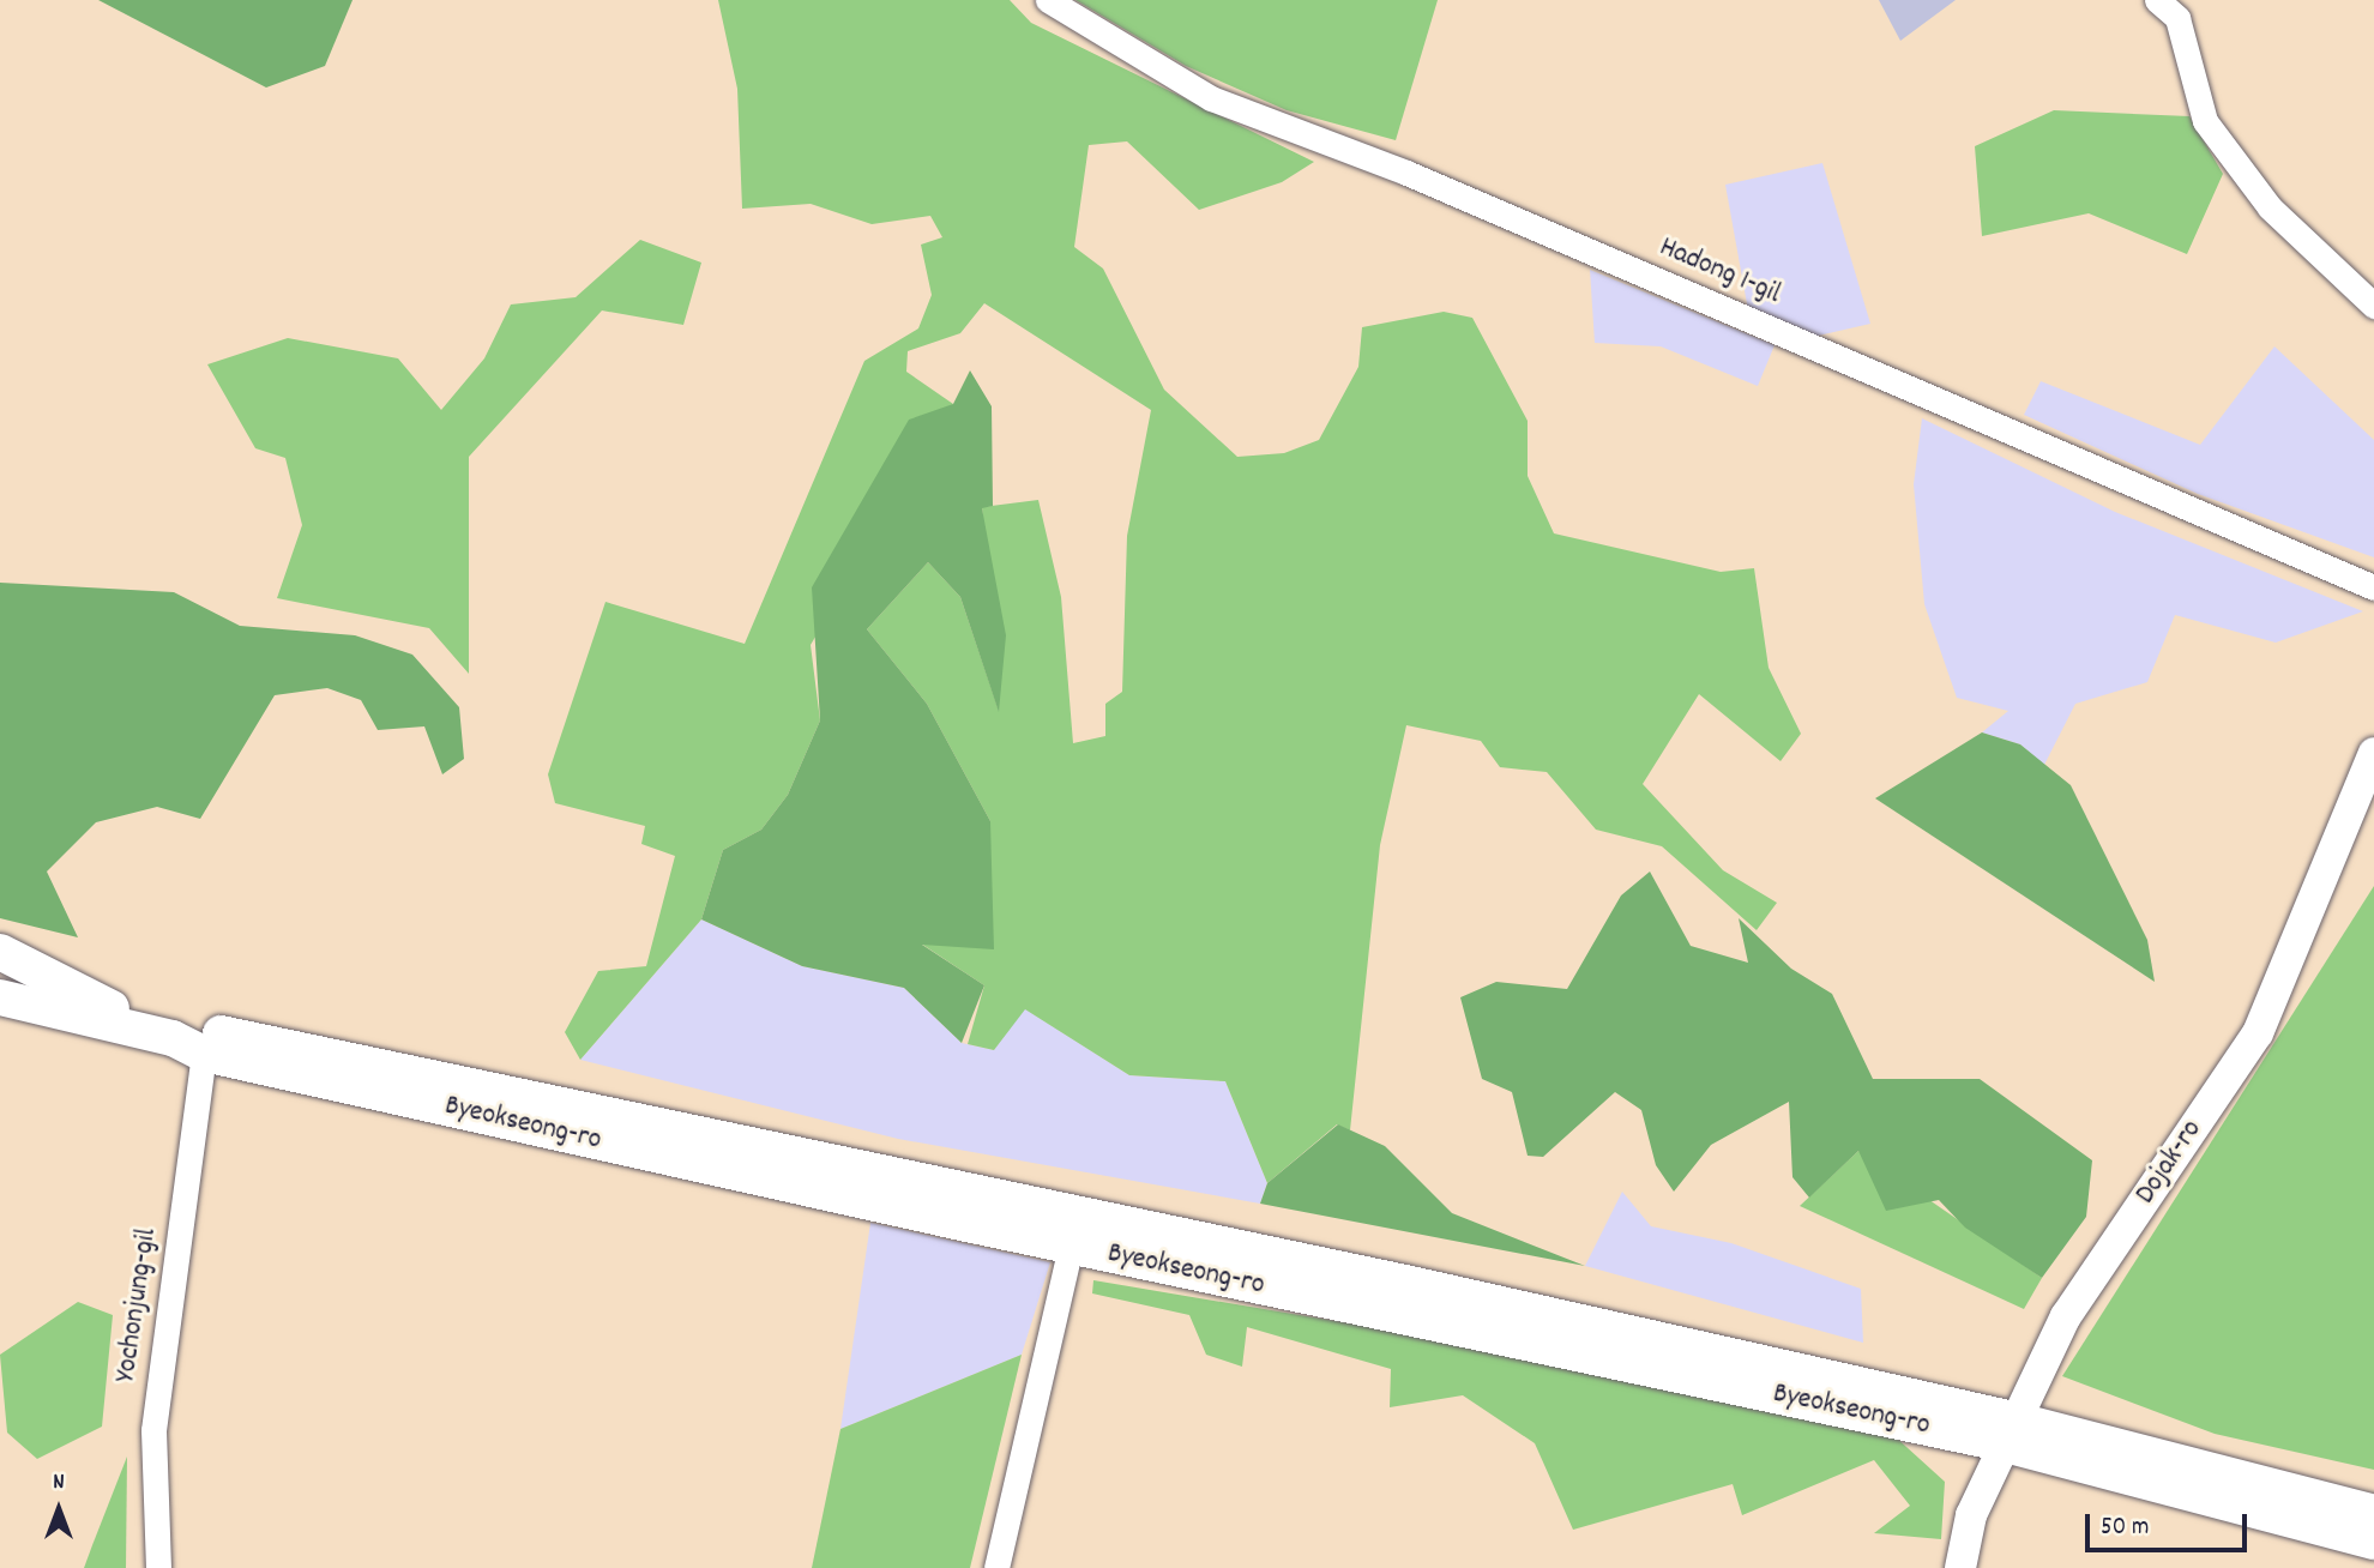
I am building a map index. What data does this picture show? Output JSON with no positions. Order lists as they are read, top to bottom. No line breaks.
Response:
{"streets":{"main road":["Byeokseong-ro"],"street":["Hadong 1-gil","Dojak-ro","Yochonjung-gil"]},"crossings":[["Byeokseong-ro","Dojak-ro"],["Byeokseong-ro","Yochonjung-gil"]],"scale_bar":"50 m","north":"top"}
